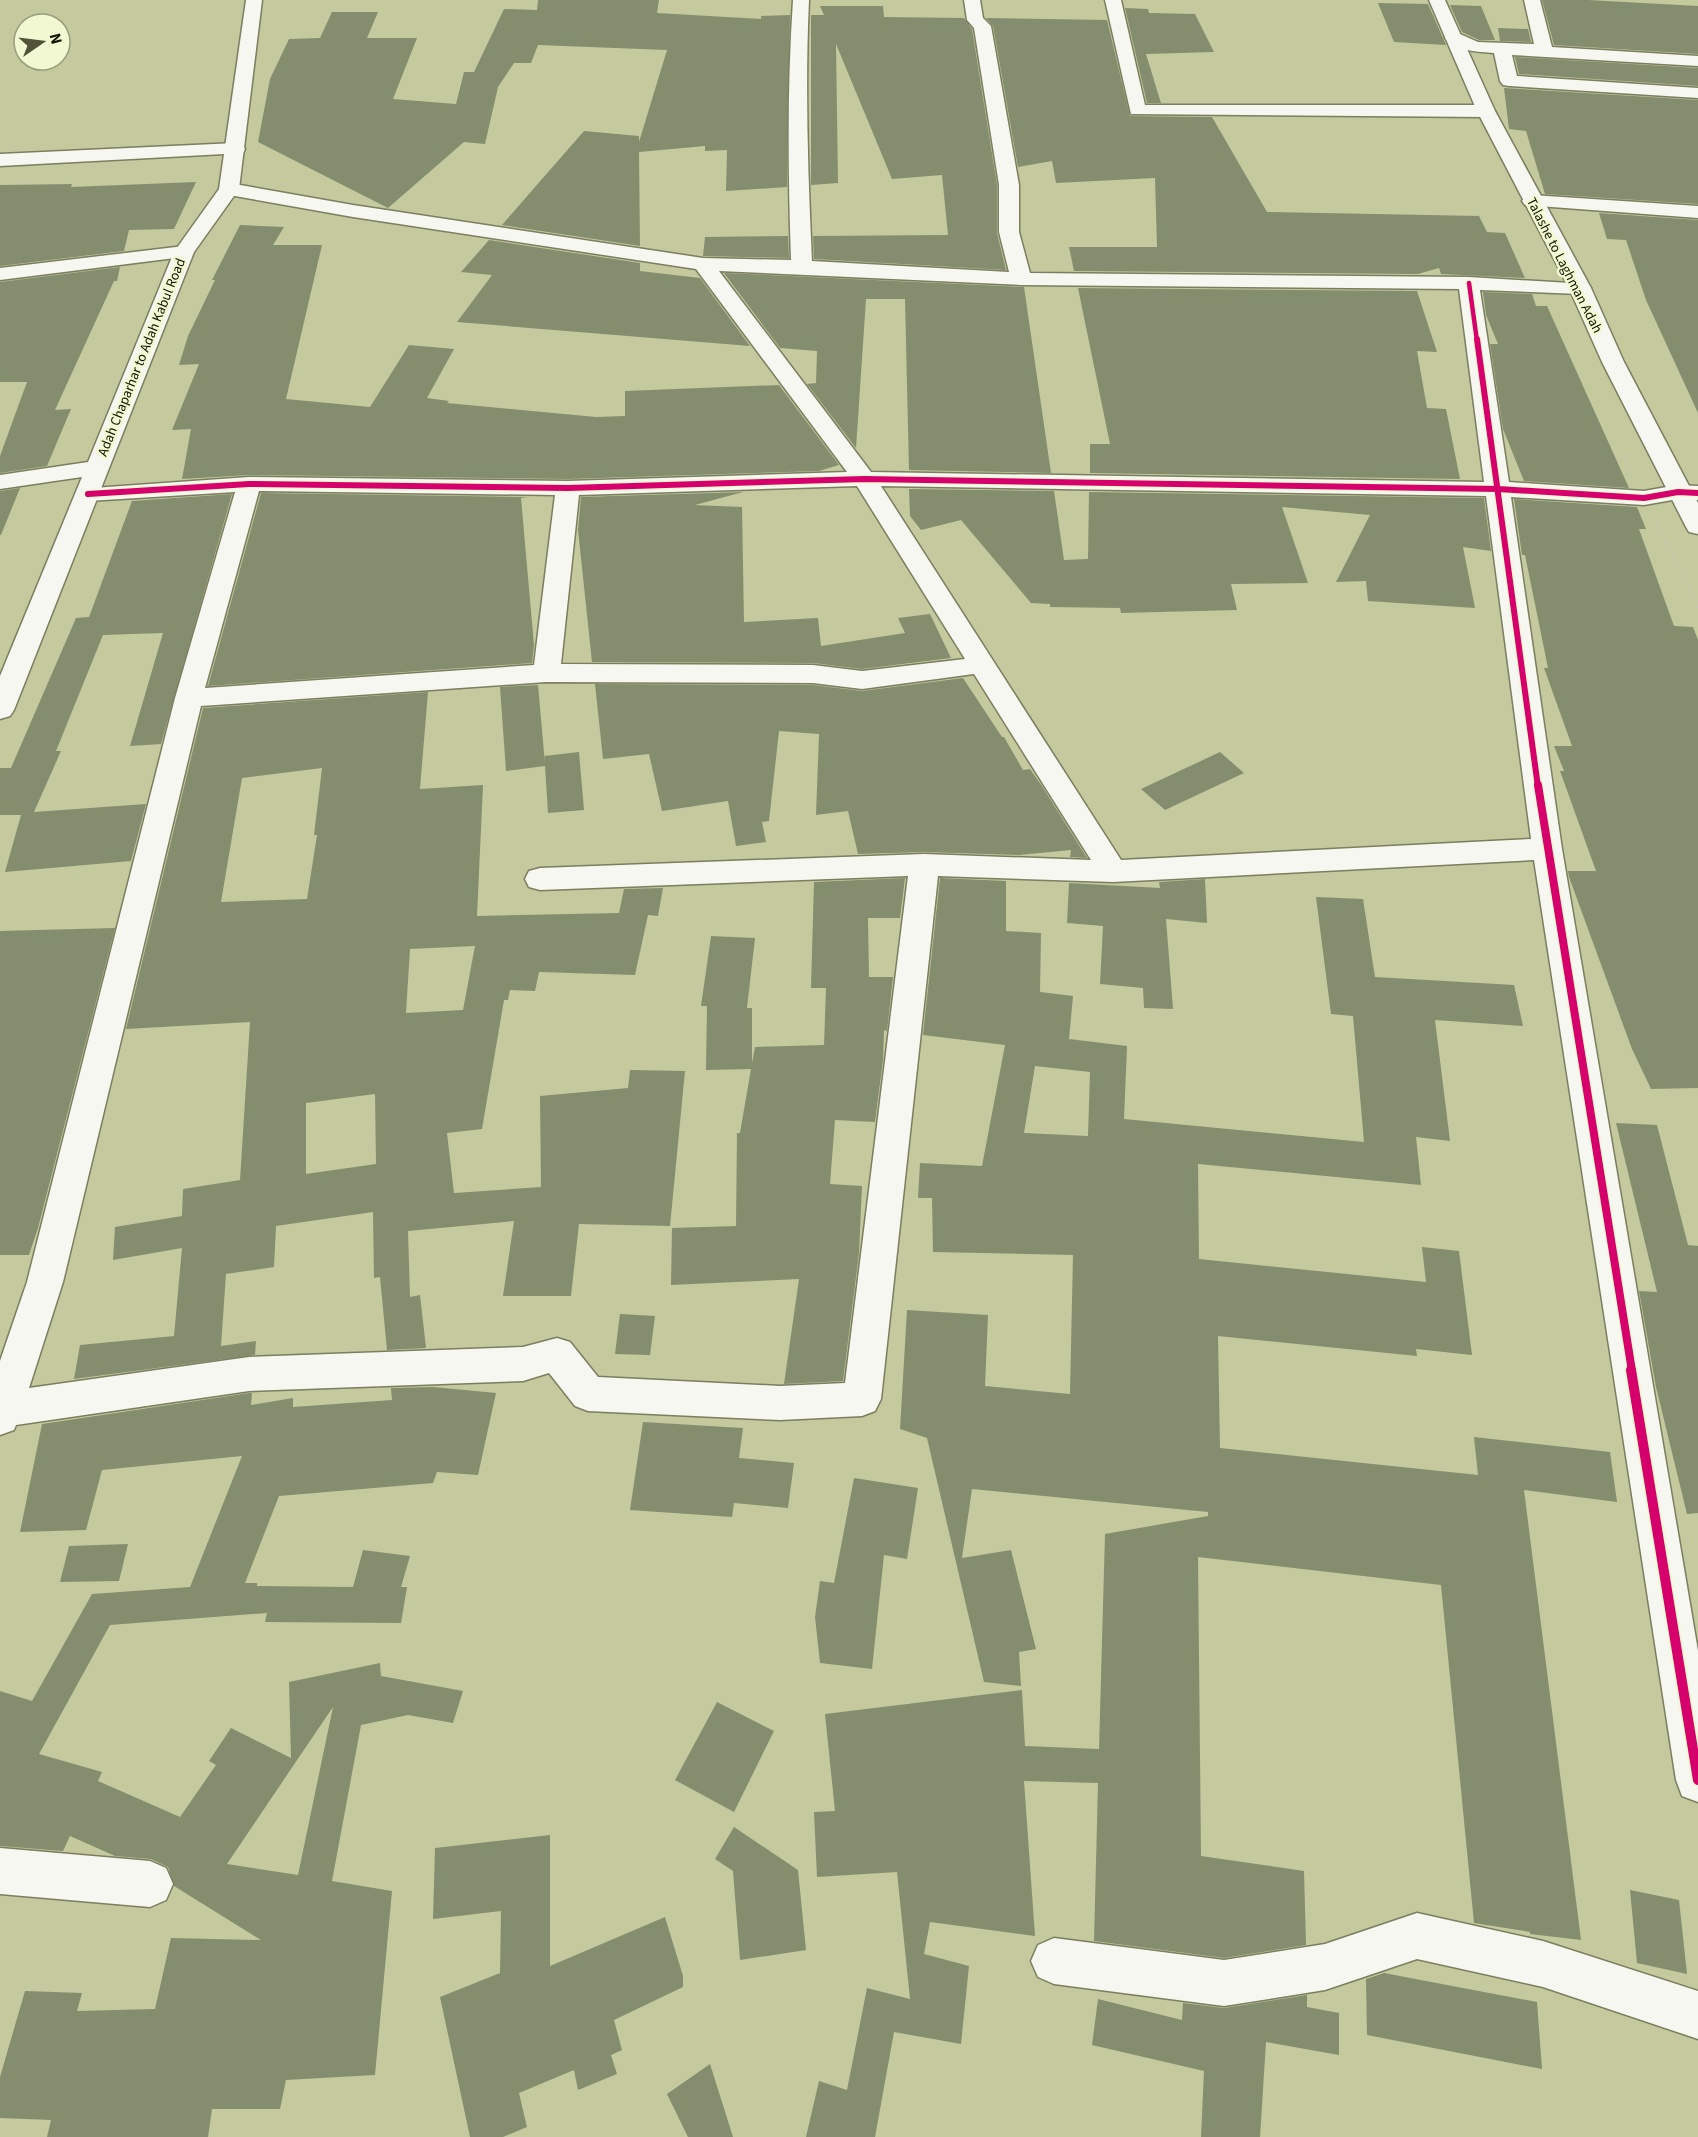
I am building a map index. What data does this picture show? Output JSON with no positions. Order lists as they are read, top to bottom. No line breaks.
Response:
{"streets":{"street":["Talashe to Laghman Adah","Adah Chaparhar to Adah Kabul Road"]},"north":"right"}
